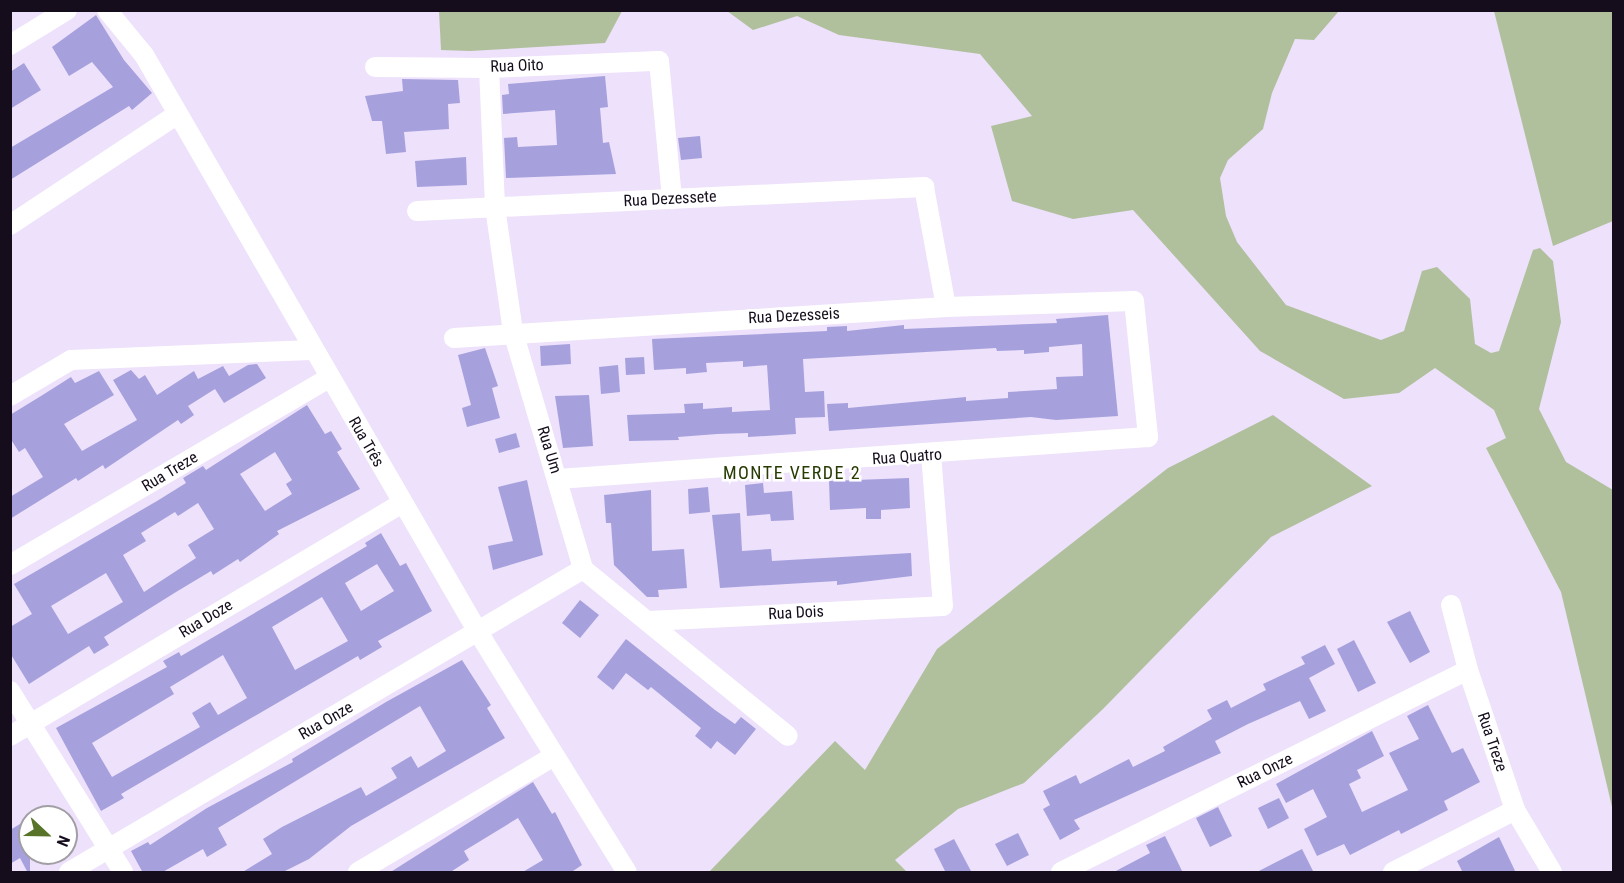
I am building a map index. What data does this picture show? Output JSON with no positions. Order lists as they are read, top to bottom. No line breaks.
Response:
{"streets":{"street":["Rua Oito","Rua Dezessete","Rua Dezesseis","Rua Três","Rua Um","Rua Quatro","Rua Treze","Rua Dois","Rua Doze","Rua Onze"]},"crossings":[["Rua Oito","Rua Dezessete"],["Rua Oito","Rua Um"],["Rua Dezessete","Rua Dezesseis"],["Rua Dezessete","Rua Um"],["Rua Dezesseis","Rua Um"],["Rua Dezesseis","Rua Quatro"],["Rua Três","Rua Treze"],["Rua Três","Rua Doze"],["Rua Três","Rua Onze"],["Rua Um","Rua Quatro"],["Rua Um","Rua Onze"],["Rua Quatro","Rua Dois"],["Rua Treze","Rua Onze"]],"districts":["MONTE VERDE 2"],"north":"right"}
